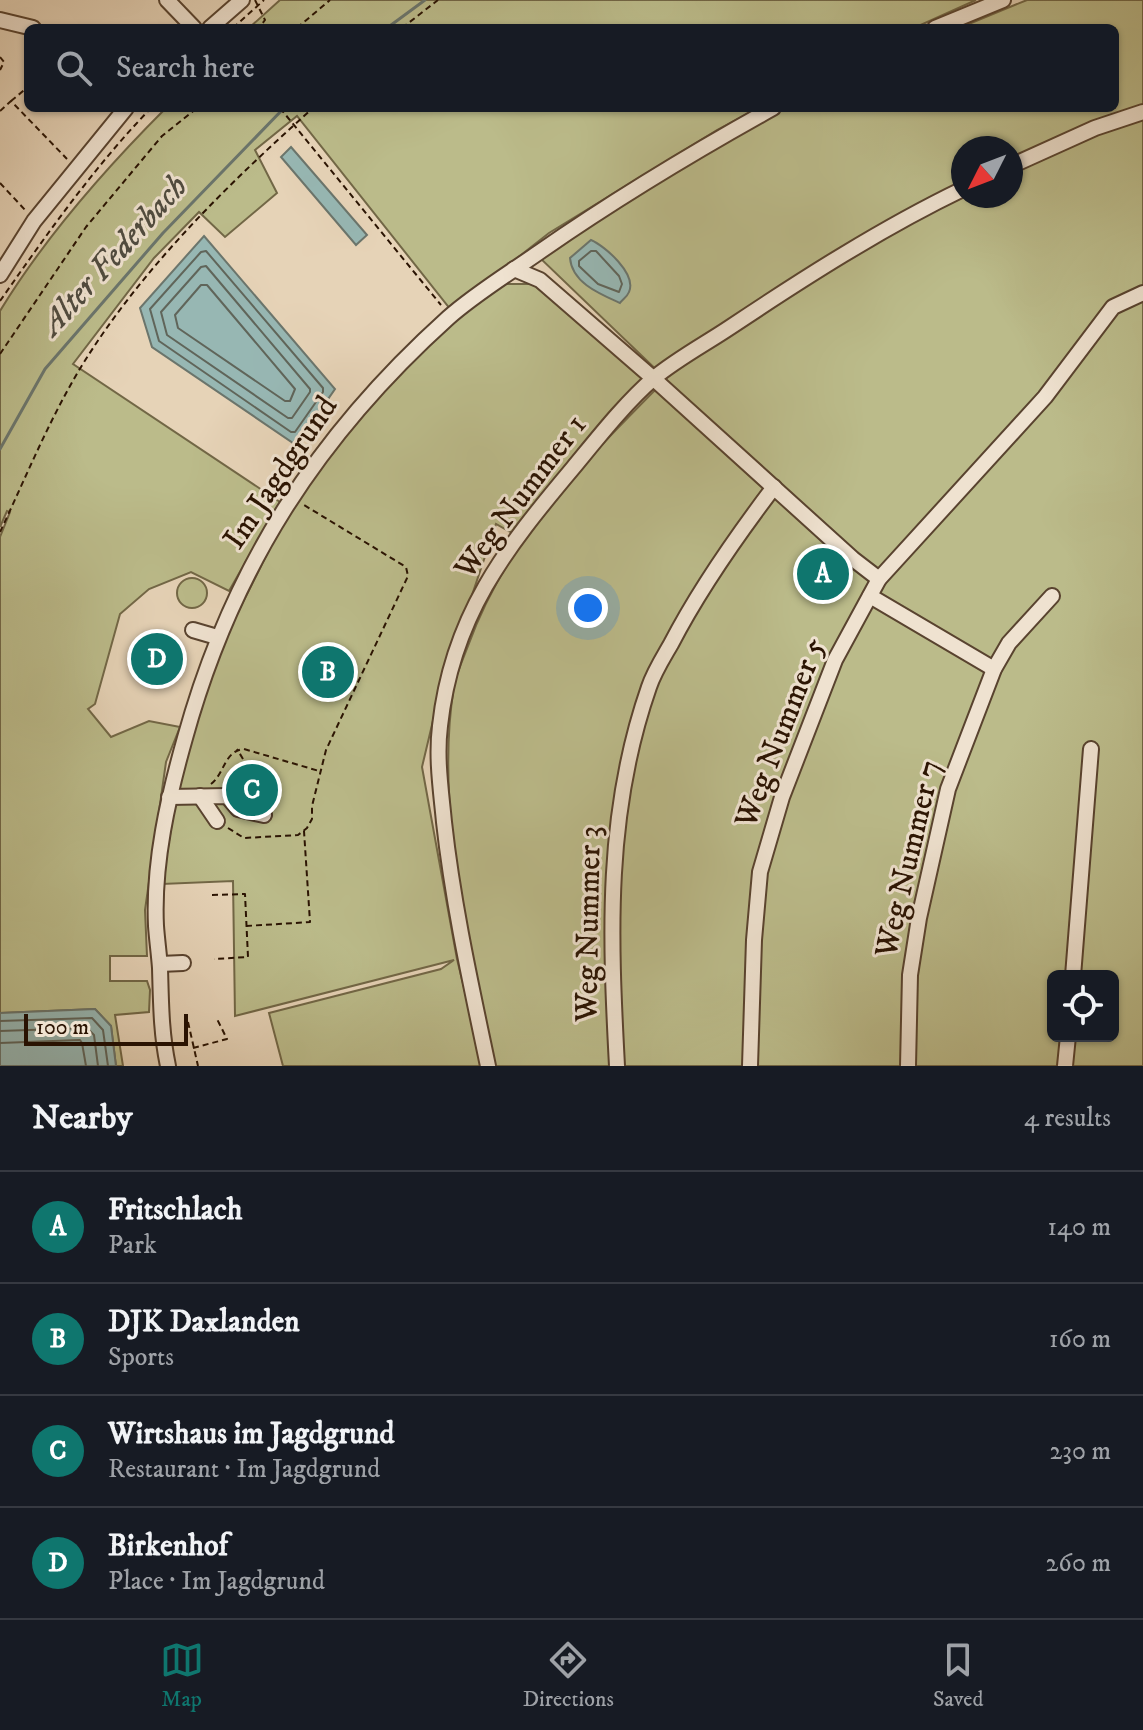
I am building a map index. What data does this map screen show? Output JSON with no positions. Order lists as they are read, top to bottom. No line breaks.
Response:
{"streets":{"street":["Im Jagdgrund","Weg Nummer 1","Weg Nummer 5","Weg Nummer 7","Weg Nummer 3"]},"water":["Alter Federbach"],"scale_bar":"100 m","north":"bottom left","page":{"search":"Search here","pins":["A","D","B","C"],"scale":"100 m","heading":["Nearby","4 results"],"list":[{"mark":"A","name":"Fritschlach","note":"Park","value":"140 m"},{"mark":"B","name":"DJK Daxlanden","note":"Sports","value":"160 m"},{"mark":"C","name":"Wirtshaus im Jagdgrund","note":"Restaurant · Im Jagdgrund","value":"230 m"},{"mark":"D","name":"Birkenhof","note":"Place · Im Jagdgrund","value":"260 m"}],"nav":["Map","Directions","Saved"]}}
